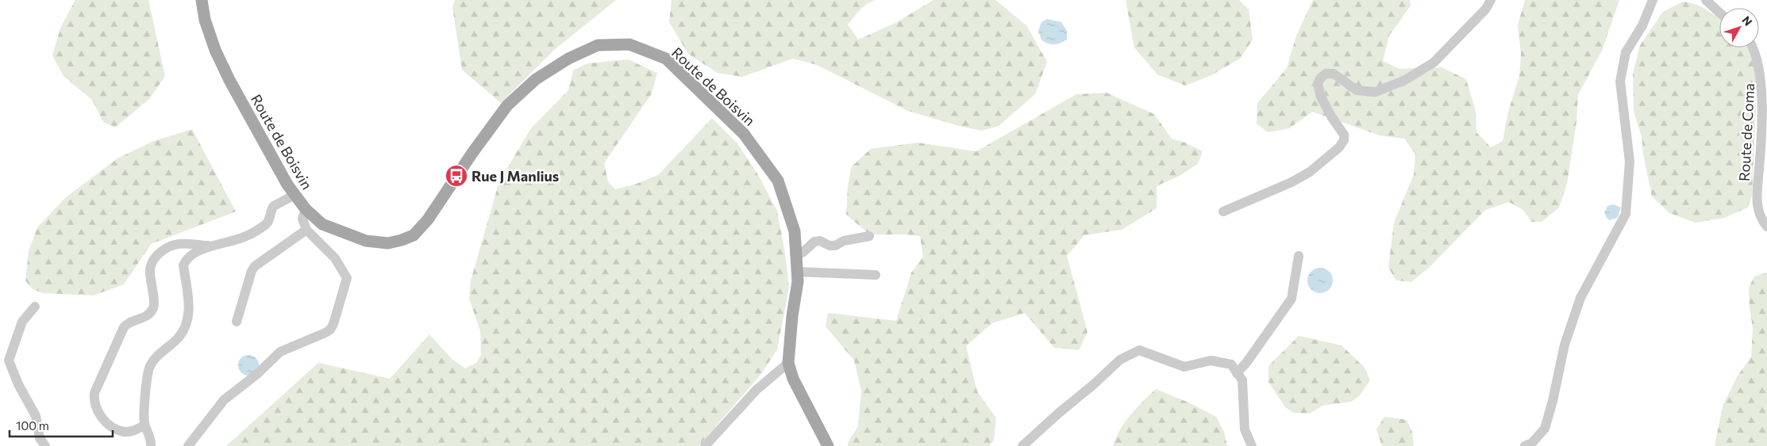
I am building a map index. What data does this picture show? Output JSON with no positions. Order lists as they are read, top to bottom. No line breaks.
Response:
{"streets":{"main road":["Route de Boisvin"],"street":["Route de Coma"]},"places":{"bus stop":["Rue J Manlius"]},"scale_bar":"100 m","north":"top right"}
